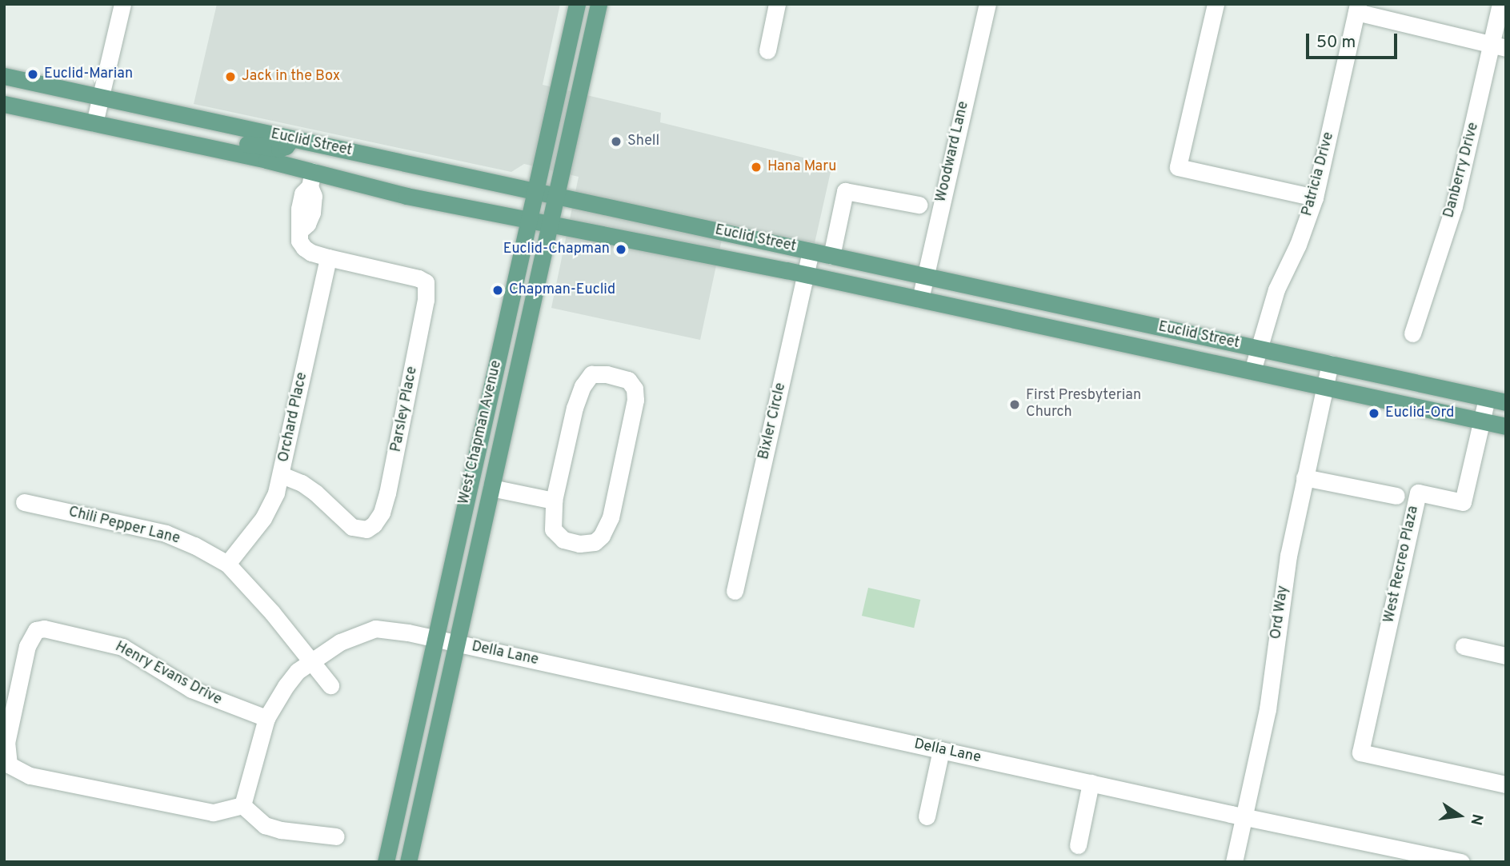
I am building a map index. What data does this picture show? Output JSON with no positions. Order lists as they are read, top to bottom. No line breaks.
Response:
{"streets":{"main road":["Euclid Street","West Chapman Avenue"],"street":["Woodward Lane","Danberry Drive","Patricia Drive","Parsley Place","Orchard Place","Bixler Circle","Chili Pepper Lane","West Recreo Plaza","Ord Way","Della Lane","Henry Evans Drive"]},"crossings":[["Euclid Street","Woodward Lane"],["Euclid Street","Patricia Drive"],["Euclid Street","Bixler Circle"],["Euclid Street","West Chapman Avenue"],["Euclid Street","West Recreo Plaza"],["Euclid Street","Ord Way"],["Parsley Place","Orchard Place"],["Orchard Place","Chili Pepper Lane"],["West Chapman Avenue","Della Lane"],["Chili Pepper Lane","Della Lane"],["Ord Way","Della Lane"],["Della Lane","Henry Evans Drive"]],"places":["Euclid-Marian","Jack in the Box","Shell","Hana Maru","Euclid-Chapman","Chapman-Euclid","First Presbyterian Church","Euclid-Ord"],"scale_bar":"50 m","north":"right"}
